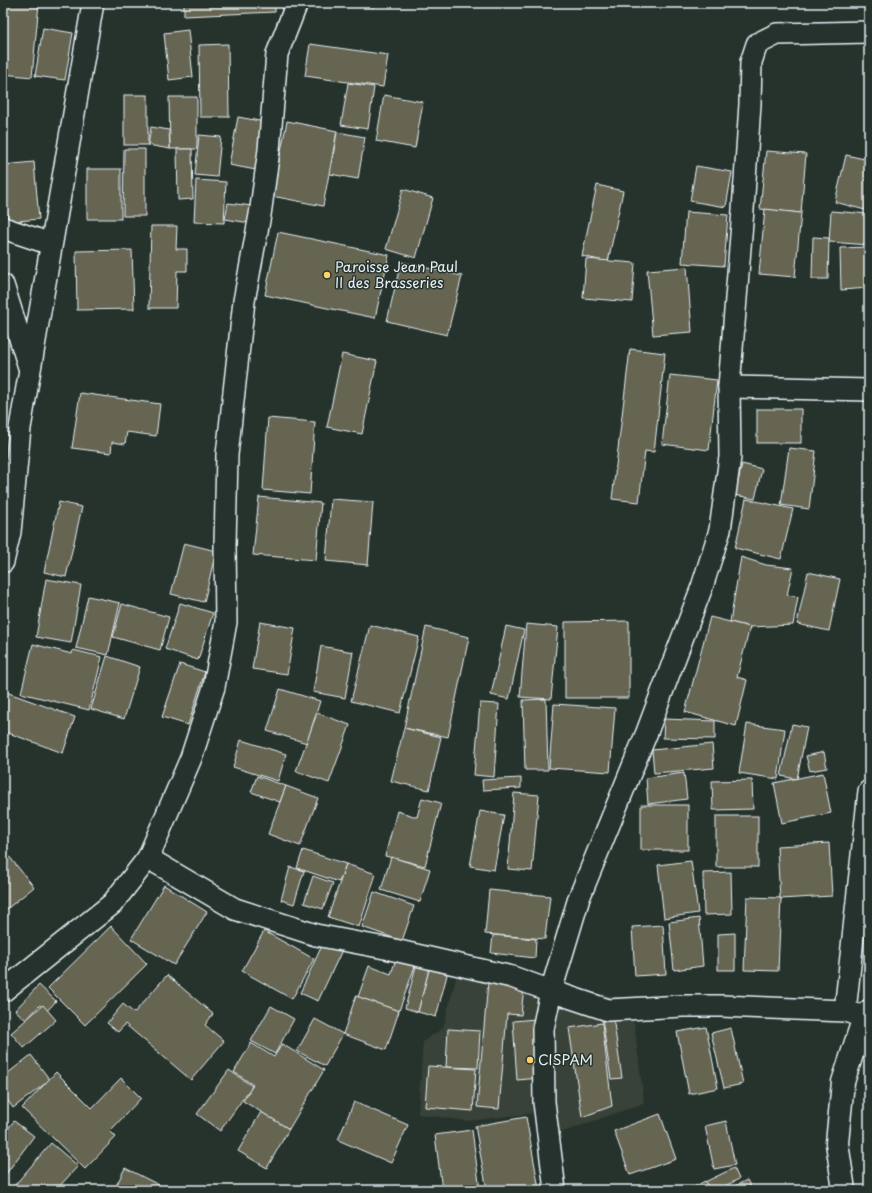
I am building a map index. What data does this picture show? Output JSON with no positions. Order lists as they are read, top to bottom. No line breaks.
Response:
{"places":["Paroisse Jean Paul II des Brasseries","CISPAM"]}
